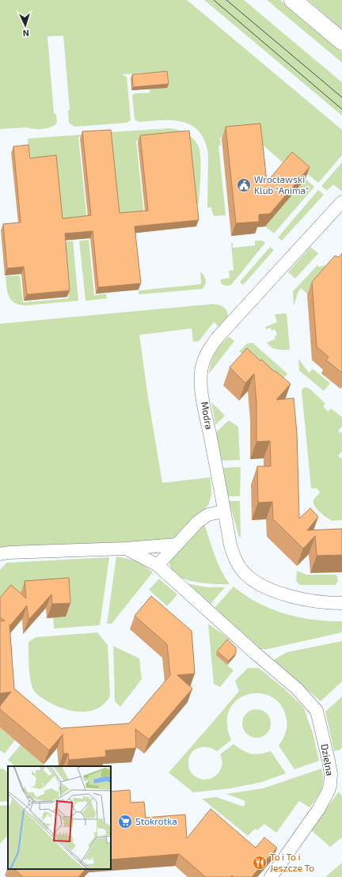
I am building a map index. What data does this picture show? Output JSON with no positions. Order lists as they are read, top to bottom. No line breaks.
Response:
{"streets":{"street":["Modra","Dzielna"]},"places":{"public building":["Wrocławski Klub \"Anima\""],"supermarket":["Stokrotka"],"restaurant":["To i To i Jeszcze To"]},"north":"bottom"}
